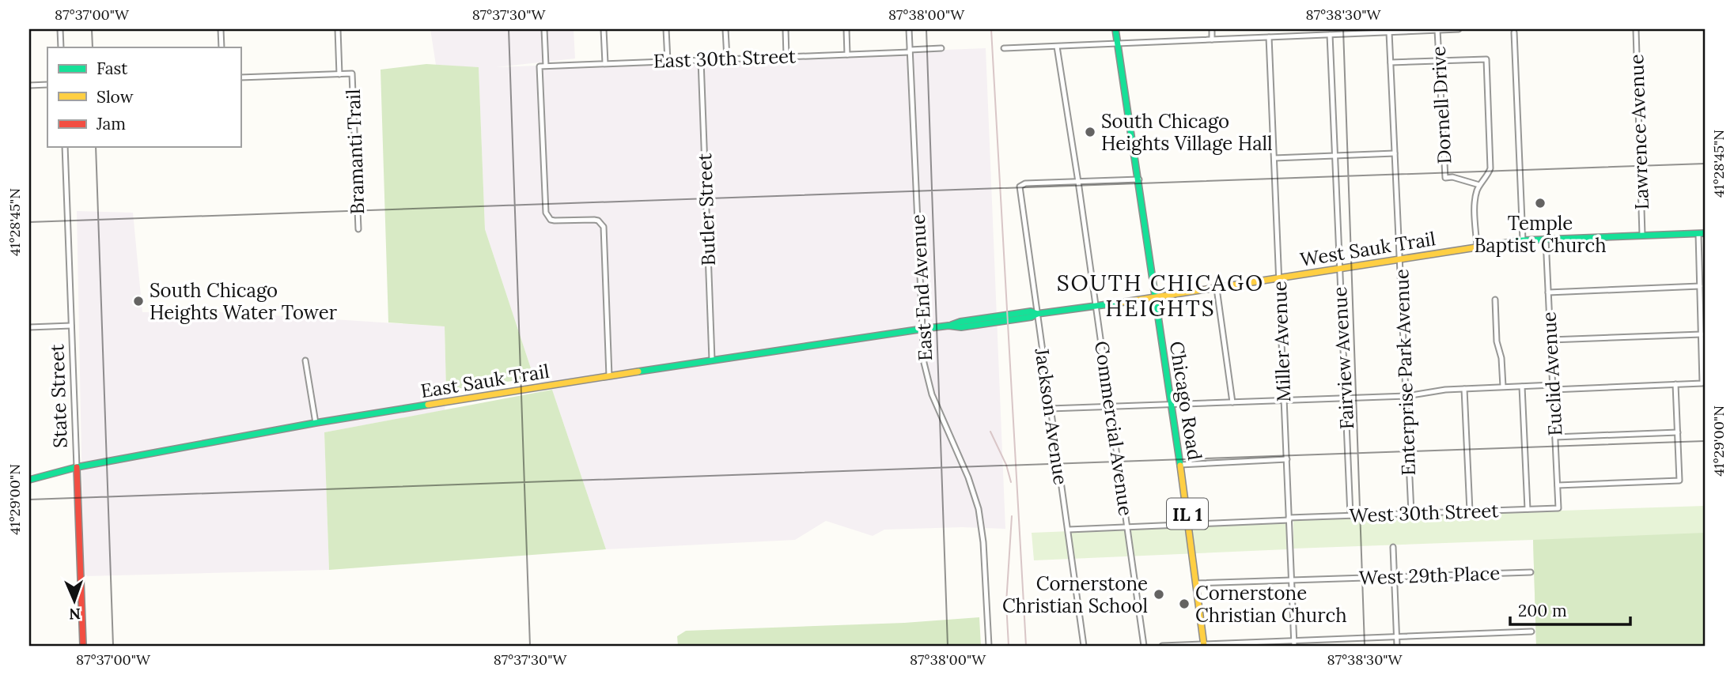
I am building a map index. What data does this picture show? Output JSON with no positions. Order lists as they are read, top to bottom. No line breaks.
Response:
{"streets":{"main road":["West Sauk Trail","East Sauk Trail","State Street","Chicago Road","IL 1"],"street":["East 30th Street","Dornell Drive","Lawrence Avenue","Bramanti Trail","Butler Street","East End Avenue","Miller Avenue","Fairview Avenue","Enterprise Park Avenue","Euclid Avenue","Jackson Avenue","Commercial Avenue","West 30th Street","West 29th Place"]},"crossings":[["East 30th Street","Butler Street"],["East 30th Street","East End Avenue"],["East 30th Street","East Sauk Trail"],["Lawrence Avenue","West Sauk Trail"],["Butler Street","East Sauk Trail"],["West Sauk Trail","Miller Avenue"],["West Sauk Trail","Fairview Avenue"],["West Sauk Trail","Enterprise Park Avenue"],["West Sauk Trail","Euclid Avenue"],["West Sauk Trail","East Sauk Trail"],["West Sauk Trail","Chicago Road"],["West Sauk Trail","Jackson Avenue"],["West Sauk Trail","Commercial Avenue"],["East End Avenue","East Sauk Trail"],["Miller Avenue","West 30th Street"],["Miller Avenue","West 29th Place"],["Fairview Avenue","West 30th Street"],["Enterprise Park Avenue","West 30th Street"],["Euclid Avenue","West 30th Street"],["East Sauk Trail","State Street"],["Chicago Road","West 30th Street"],["Chicago Road","West 29th Place"],["Jackson Avenue","Commercial Avenue"],["Jackson Avenue","West 30th Street"],["Commercial Avenue","West 30th Street"]],"districts":["SOUTH CHICAGO HEIGHTS"],"places":["South Chicago Heights Village Hall","Temple Baptist Church","South Chicago Heights Water Tower","Cornerstone Christian School","Cornerstone Christian Church"],"legend":["Fast","Slow","Jam"],"scale_bar":"200 m","north":"bottom","coordinates":["87°37'00\"W","87°37'30\"W","87°38'00\"W","87°38'30\"W","41°28'45\"N","41°29'00\"N"]}
